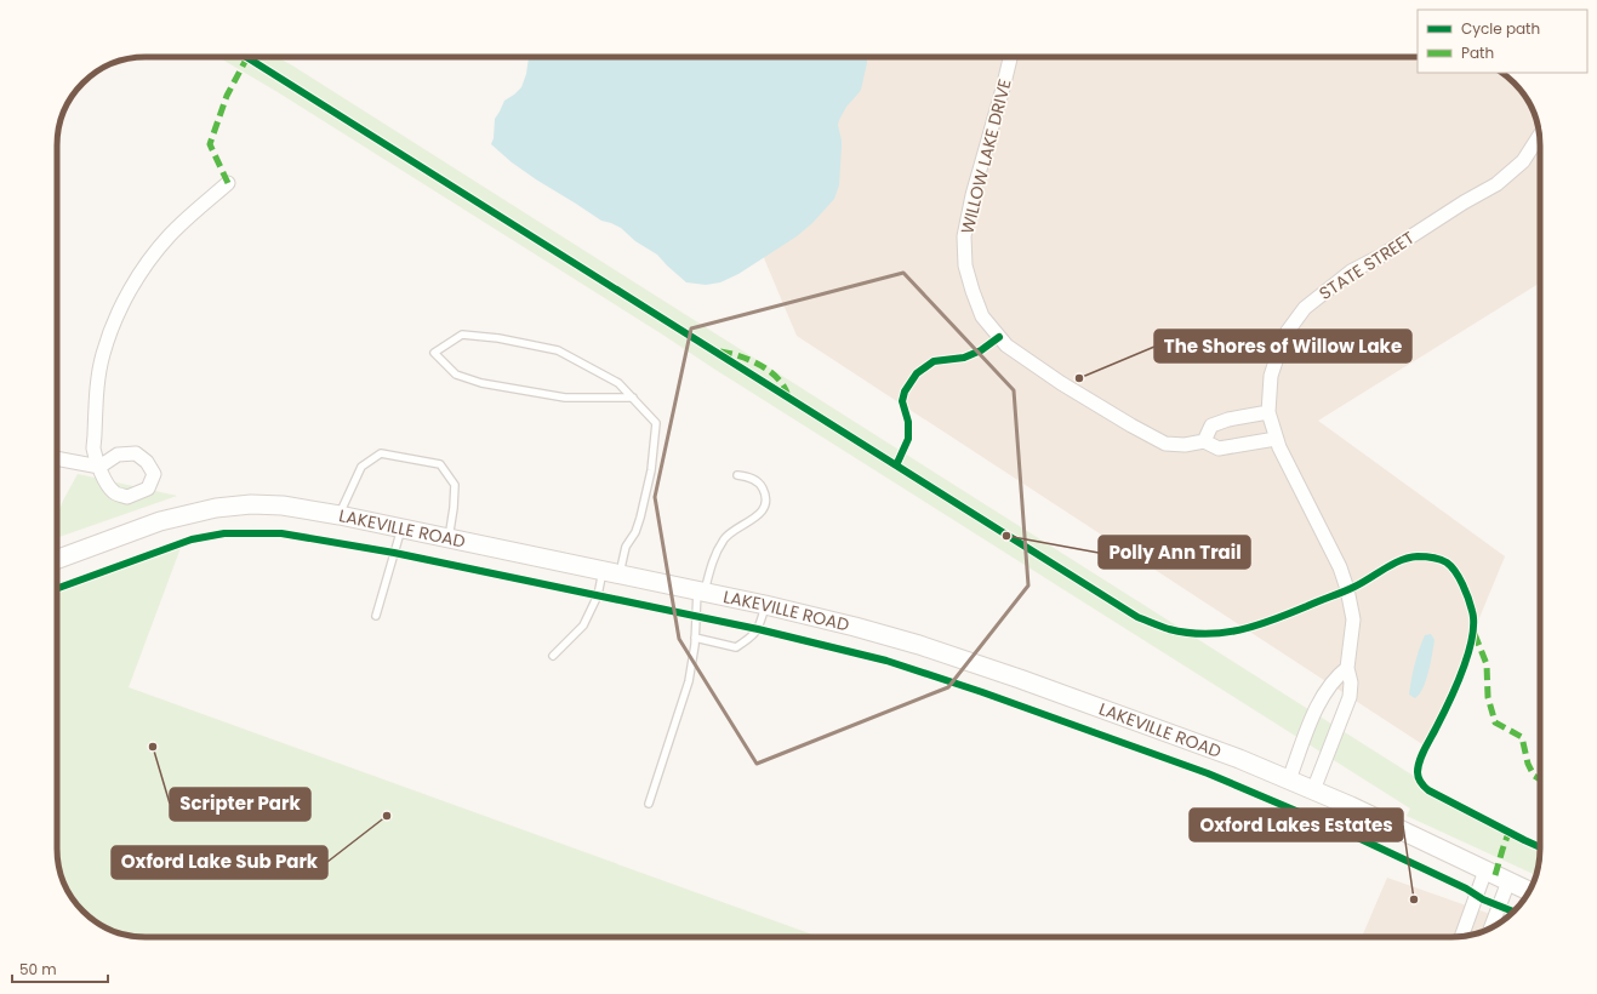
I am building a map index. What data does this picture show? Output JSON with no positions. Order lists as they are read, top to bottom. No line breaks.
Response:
{"streets":{"main road":["LAKEVILLE ROAD"],"street":["WILLOW LAKE DRIVE","STATE STREET"]},"crossings":[["WILLOW LAKE DRIVE","STATE STREET"],["STATE STREET","LAKEVILLE ROAD"]],"places":["The Shores of Willow Lake","Polly Ann Trail","Scripter Park","Oxford Lake Sub Park","Oxford Lakes Estates"],"legend":["Cycle path","Path"],"scale_bar":"50 m"}
